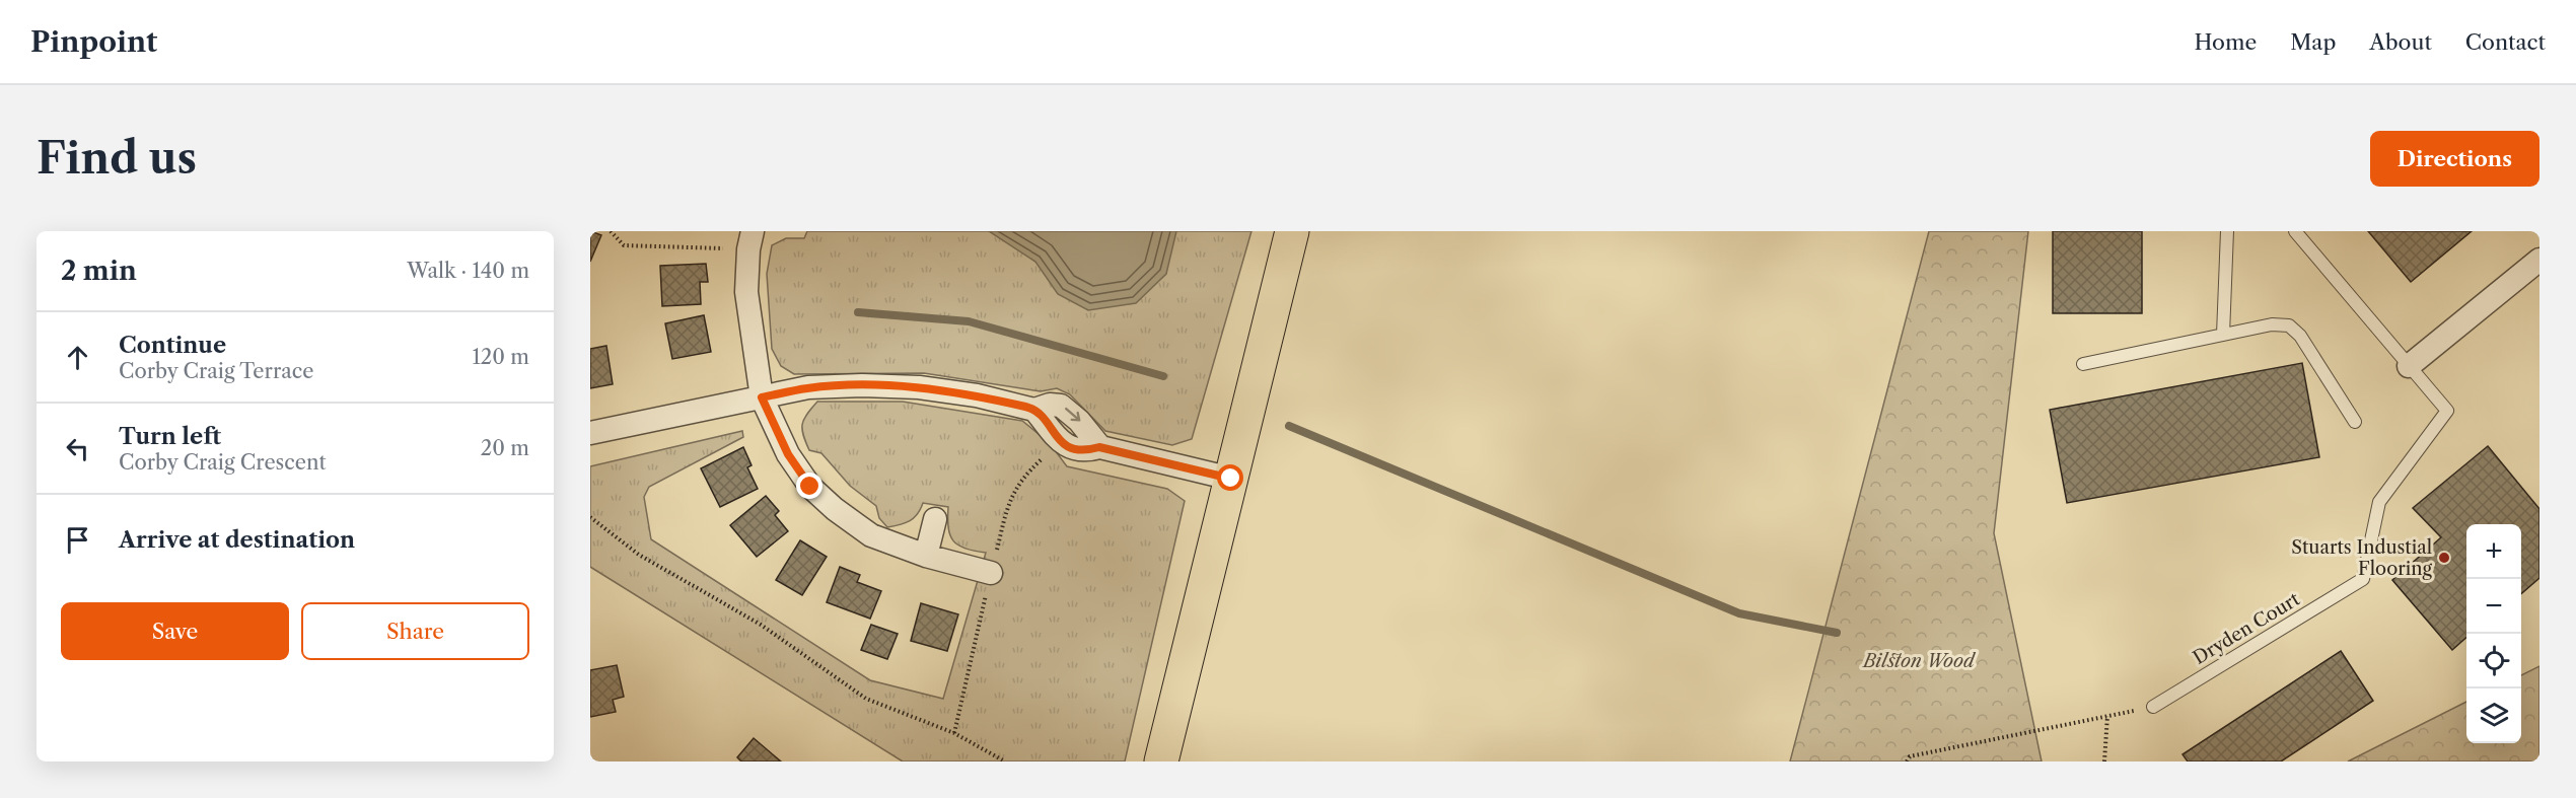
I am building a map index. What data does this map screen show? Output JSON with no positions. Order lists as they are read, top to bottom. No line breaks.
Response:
{"streets":{"lane":["Dryden Court"]},"parks":["Bilston Wood"],"places":["Stuarts Industial Flooring"],"page":{"header":"Pinpoint","nav":["Home","Map","About","Contact"],"buttons":["Directions",["Save","Share"]],"title":"Find us","heading":["2 min","Walk · 140 m"],"list":[["Continue","Corby Craig Terrace","120 m"],["Turn left","Corby Craig Crescent","20 m"],"Arrive at destination"],"map_buttons":["+","−"]}}
